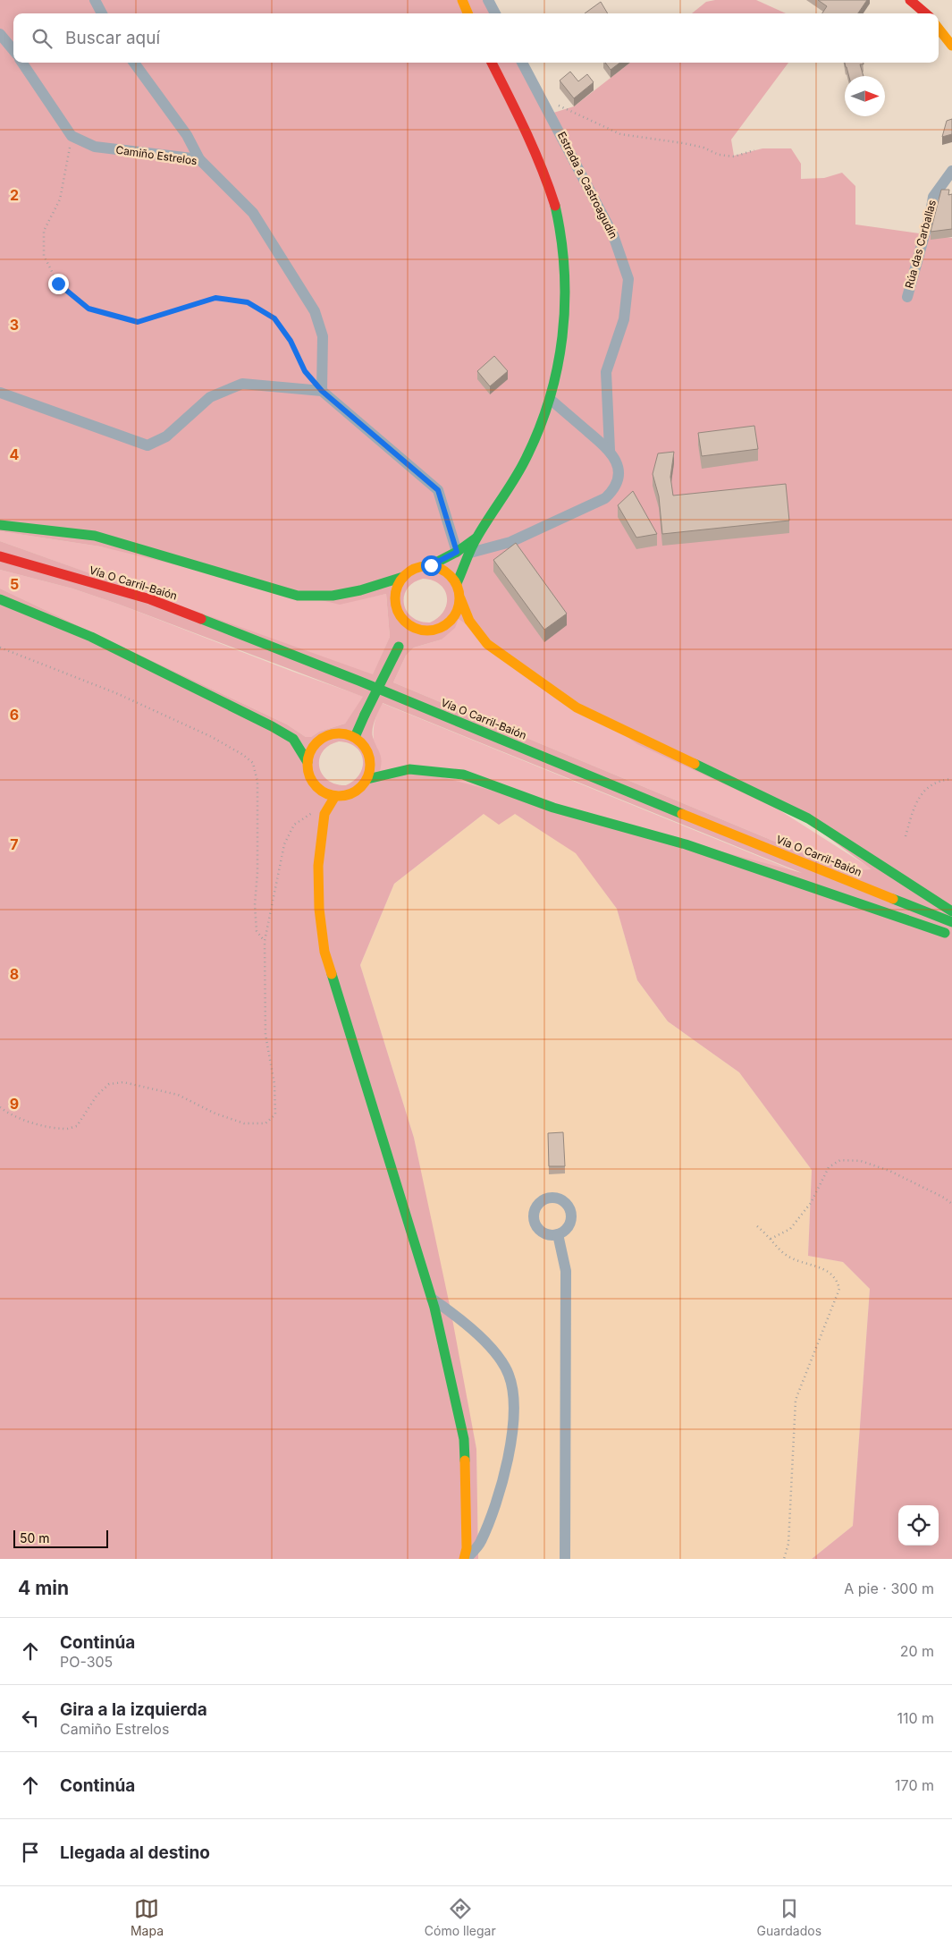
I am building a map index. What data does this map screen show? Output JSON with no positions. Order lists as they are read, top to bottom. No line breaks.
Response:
{"streets":{"main road":["Vía O Carril-Baión"],"street":["Camiño Estrelos","Estrada a Castroagudín","Rúa das Carballas"]},"scale_bar":"50 m","north":"right","page":{"search":"Buscar aquí","scale":"50 m","heading":["4 min","A pie · 300 m"],"list":[["Continúa","PO-305","20 m"],["Gira a la izquierda","Camiño Estrelos","110 m"],["Continúa","170 m"],"Llegada al destino"],"nav":["Mapa","Cómo llegar","Guardados"]},"grid":{"rows":["2","3","4","5","6","7","8","9"]}}
